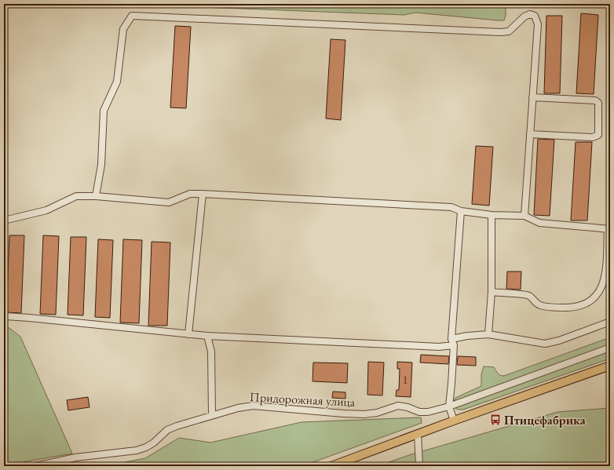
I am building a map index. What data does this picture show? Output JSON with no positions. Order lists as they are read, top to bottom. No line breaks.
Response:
{"streets":{"street":["Придорожная улица"]},"places":{"bus stop":["Птицефабрика"]},"house_numbers":["1"]}
